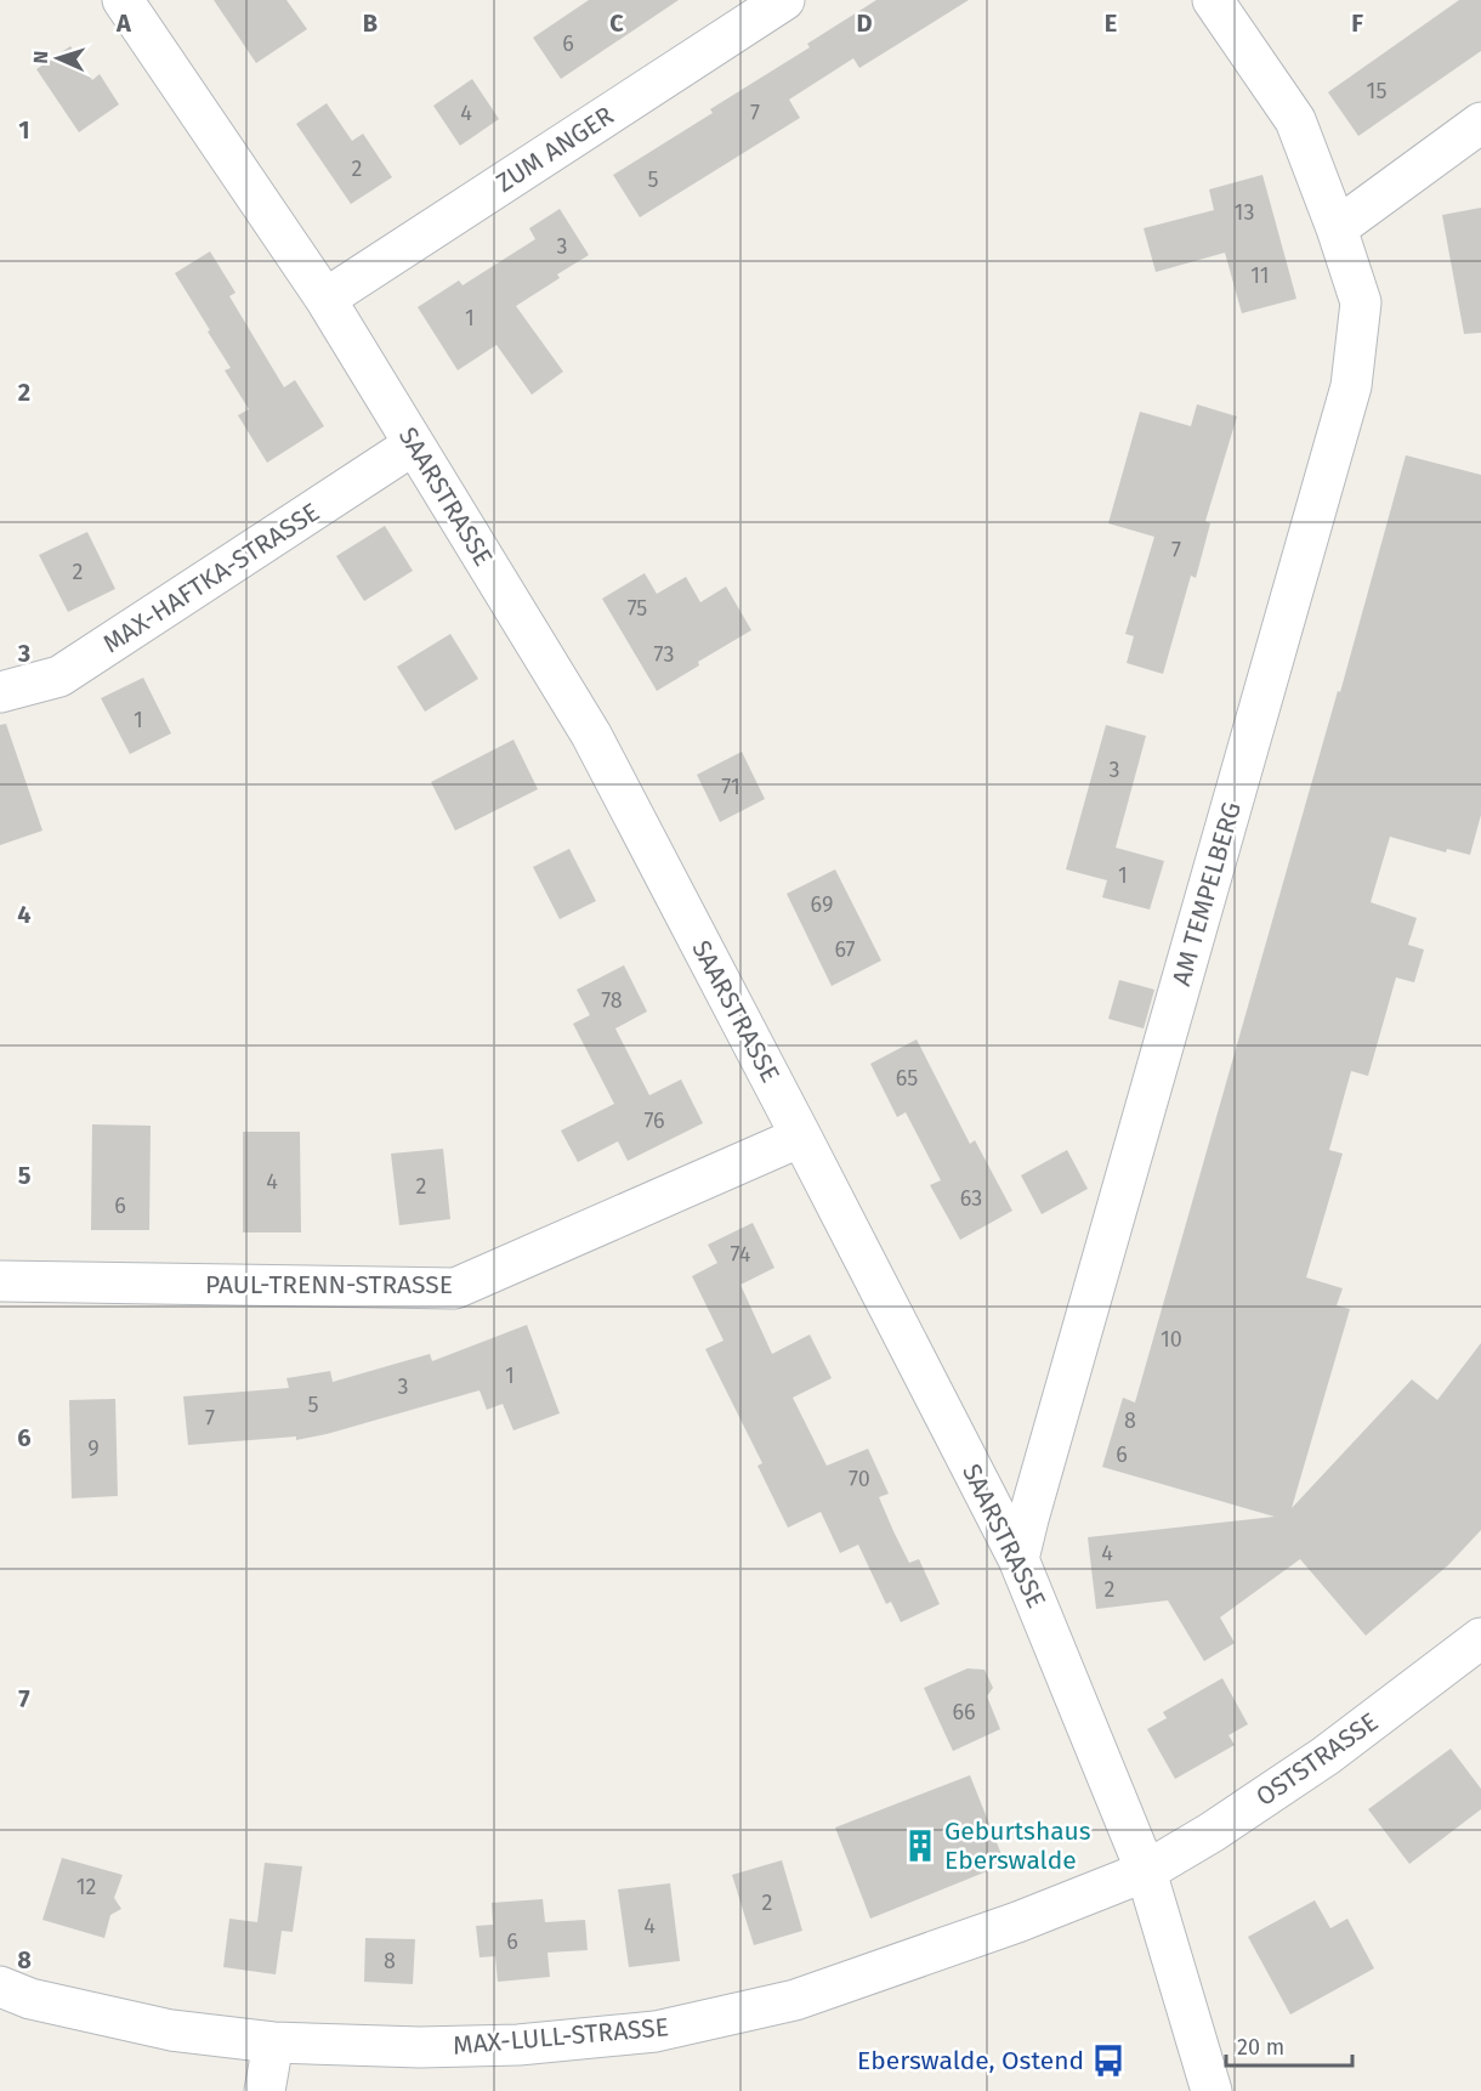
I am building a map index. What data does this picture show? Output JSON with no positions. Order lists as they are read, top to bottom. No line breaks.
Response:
{"streets":{"street":["ZUM ANGER","SAARSTRASSE","MAX-HAFTKA-STRASSE","AM TEMPELBERG","PAUL-TRENN-STRASSE","OSTSTRASSE","MAX-LULL-STRASSE"]},"crossings":[["ZUM ANGER","SAARSTRASSE"],["SAARSTRASSE","MAX-HAFTKA-STRASSE"],["SAARSTRASSE","AM TEMPELBERG"],["SAARSTRASSE","PAUL-TRENN-STRASSE"],["SAARSTRASSE","OSTSTRASSE"],["SAARSTRASSE","MAX-LULL-STRASSE"],["OSTSTRASSE","MAX-LULL-STRASSE"]],"places":{"building":["Geburtshaus Eberswalde"],"bus stop":["Eberswalde, Ostend"]},"house_numbers":["6","15","4","7","2","5","13","3","11","1","7","2","75","73","1","3","71","1","69","67","78","65","76","4","2","63","6","74","10","1","3","5","7","8","9","6","70","4","2","66","12","2","4","6","8"],"scale_bar":"20 m","north":"left","grid":{"columns":["A","B","C","D","E","F"],"rows":["1","2","3","4","5","6","7","8"]}}
